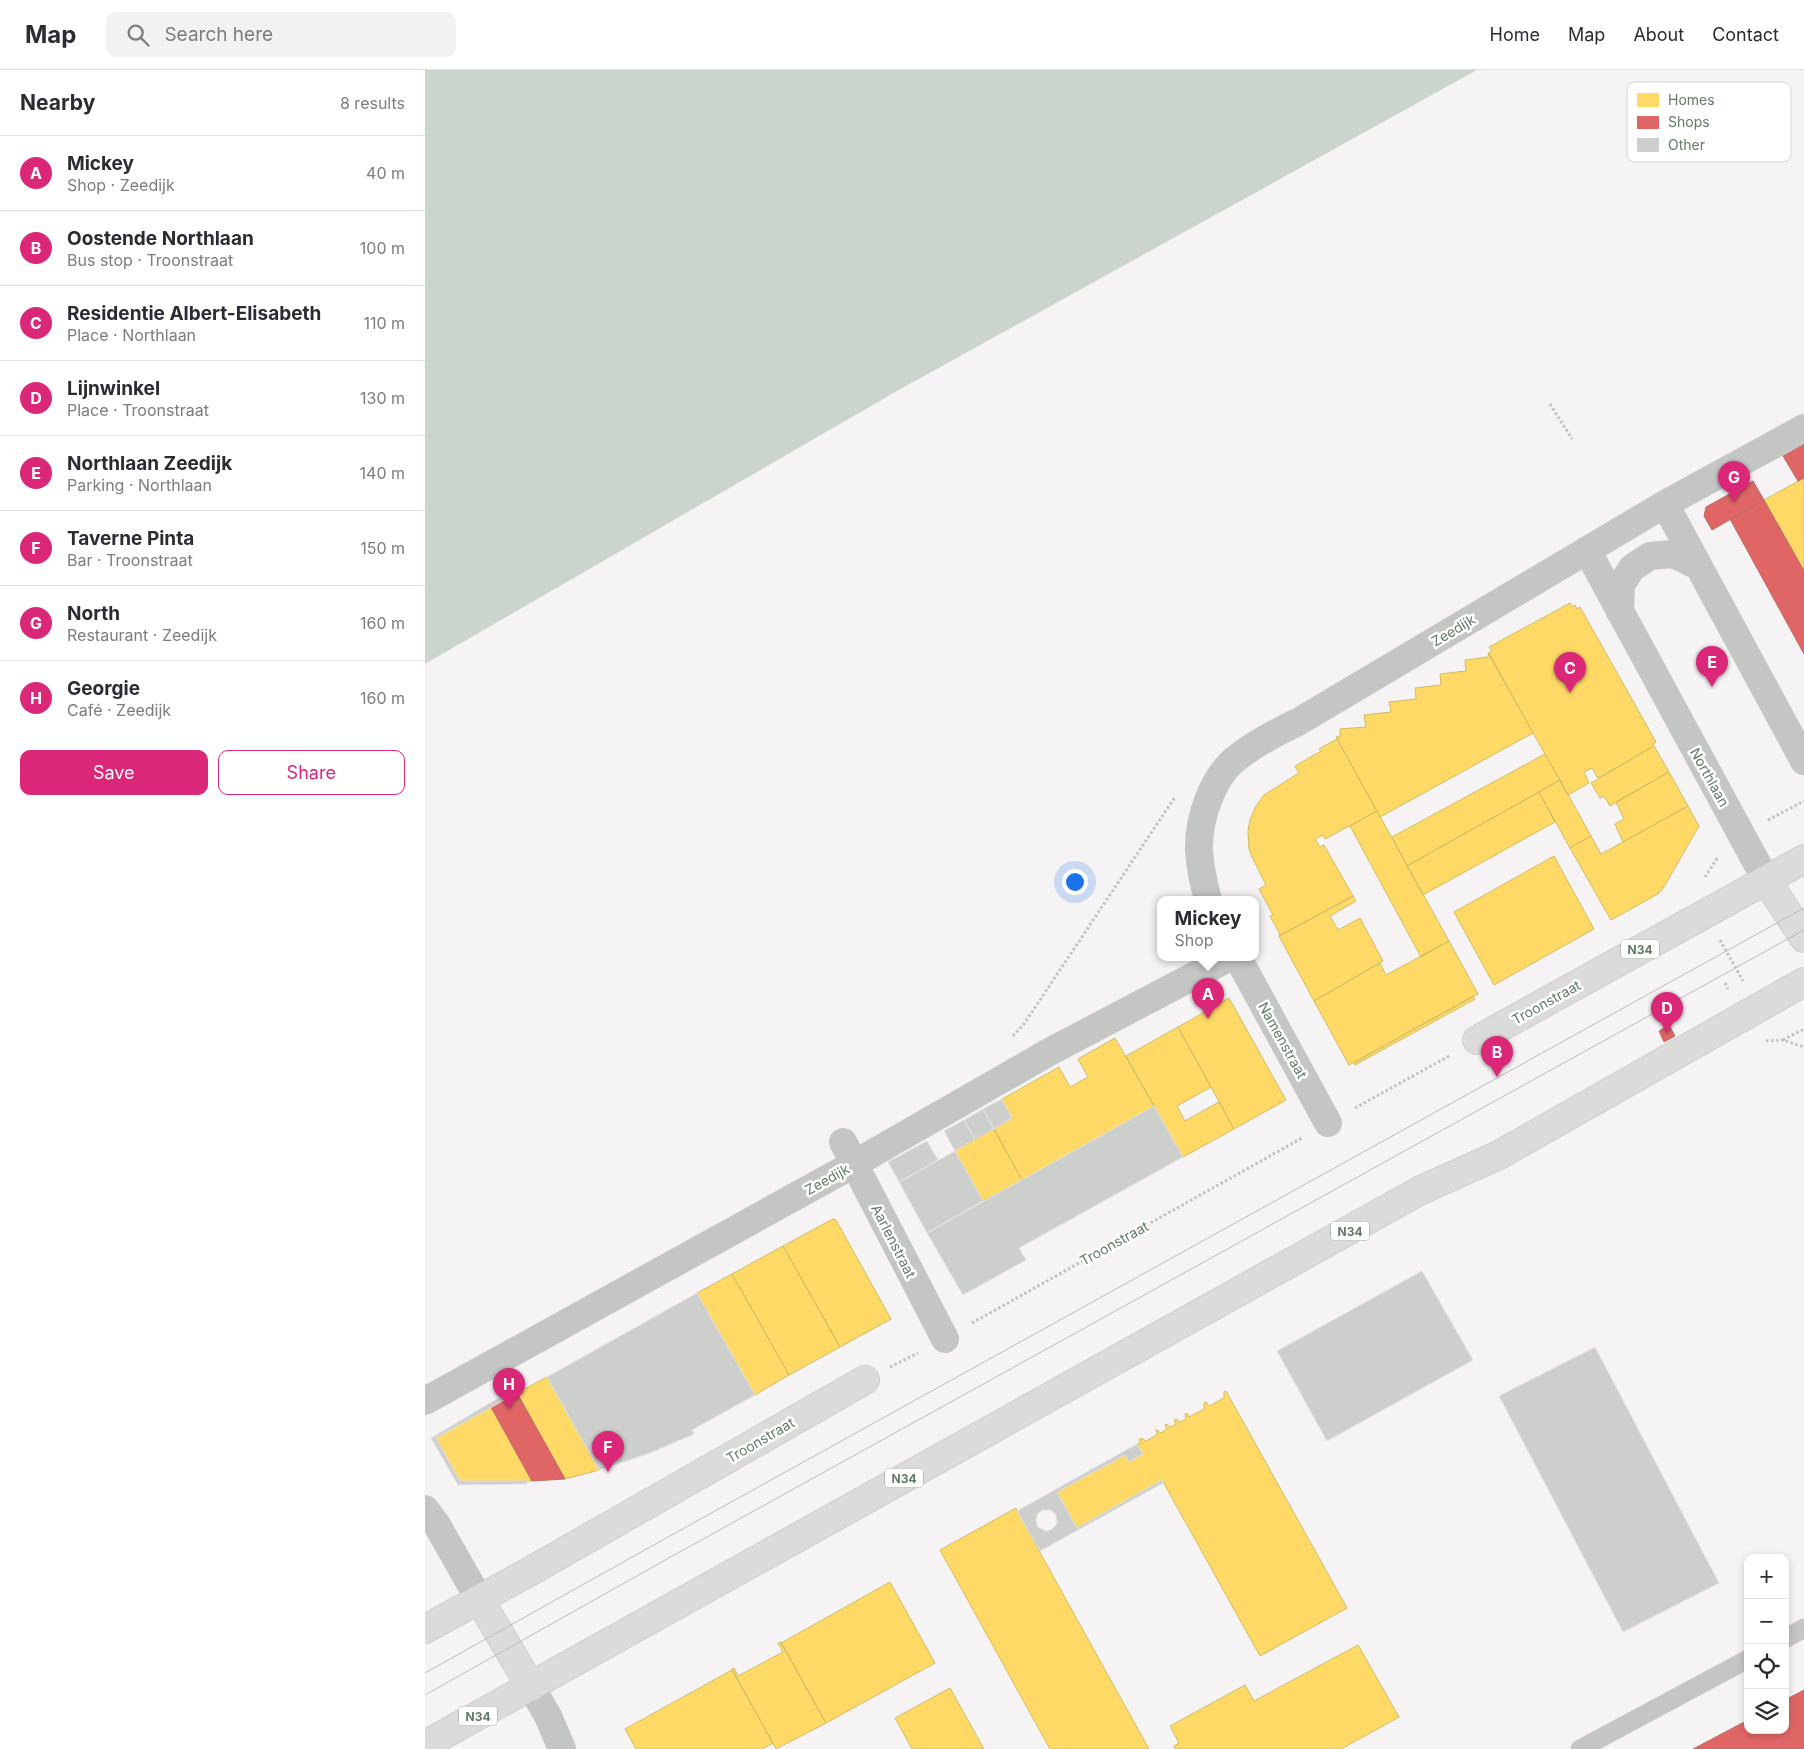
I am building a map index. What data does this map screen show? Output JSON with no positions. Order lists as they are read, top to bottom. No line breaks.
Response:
{"streets":{"main road":["Northlaan","N34","Troonstraat"],"street":["Zeedijk","Namenstraat","Aarlenstraat"]},"crossings":[["Zeedijk","Northlaan"],["Zeedijk","Aarlenstraat"],["Northlaan","Troonstraat"],["Troonstraat","Namenstraat"],["Troonstraat","Aarlenstraat"]],"legend":["Homes","Shops","Other"],"page":{"header":"Map","search":"Search here","nav":["Home","Map","About","Contact"],"heading":["Nearby","8 results"],"list":[{"mark":"A","name":"Mickey","note":"Shop · Zeedijk","value":"40 m"},{"mark":"B","name":"Oostende Northlaan","note":"Bus stop · Troonstraat","value":"100 m"},{"mark":"C","name":"Residentie Albert-Elisabeth","note":"Place · Northlaan","value":"110 m"},{"mark":"D","name":"Lijnwinkel","note":"Place · Troonstraat","value":"130 m"},{"mark":"E","name":"Northlaan Zeedijk","note":"Parking · Northlaan","value":"140 m"},{"mark":"F","name":"Taverne Pinta","note":"Bar · Troonstraat","value":"150 m"},{"mark":"G","name":"North","note":"Restaurant · Zeedijk","value":"160 m"},{"mark":"H","name":"Georgie","note":"Café · Zeedijk","value":"160 m"}],"pins":["G","E","C","A","D","B","H","F"],"buttons":["Save","Share"],"popup":["Mickey","Shop"],"map_buttons":["+","−"]}}
